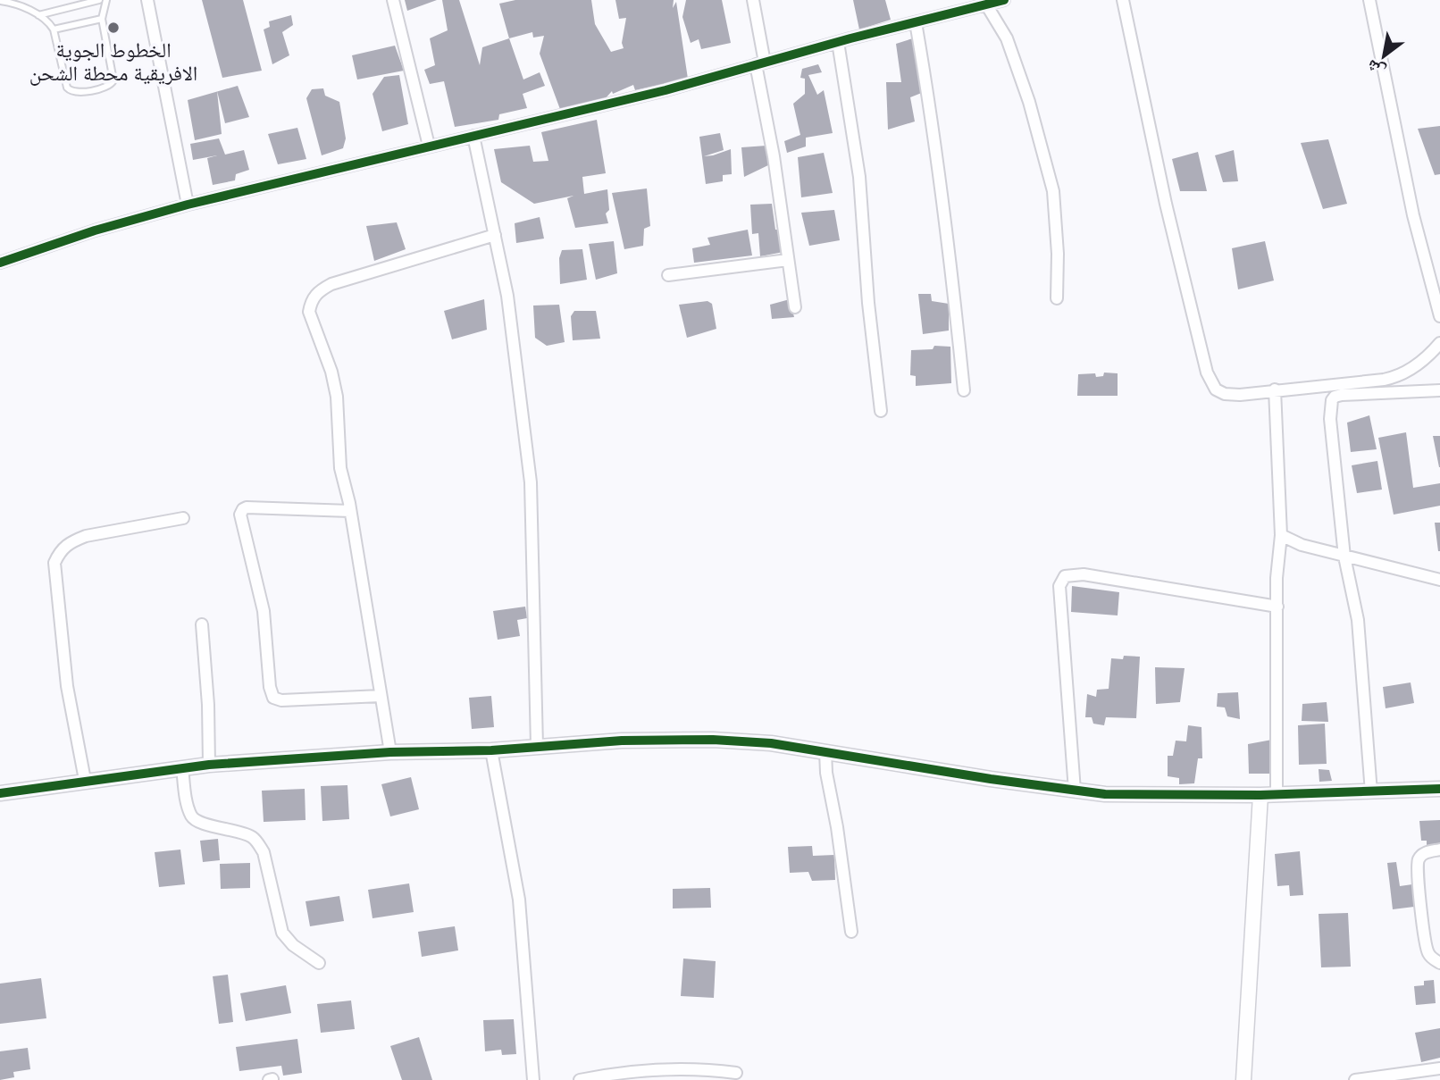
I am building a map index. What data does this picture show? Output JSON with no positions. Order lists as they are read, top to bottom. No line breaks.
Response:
{"places":["الخطوط الجوية الافريقية محطة الشحن"],"north":"bottom left"}
